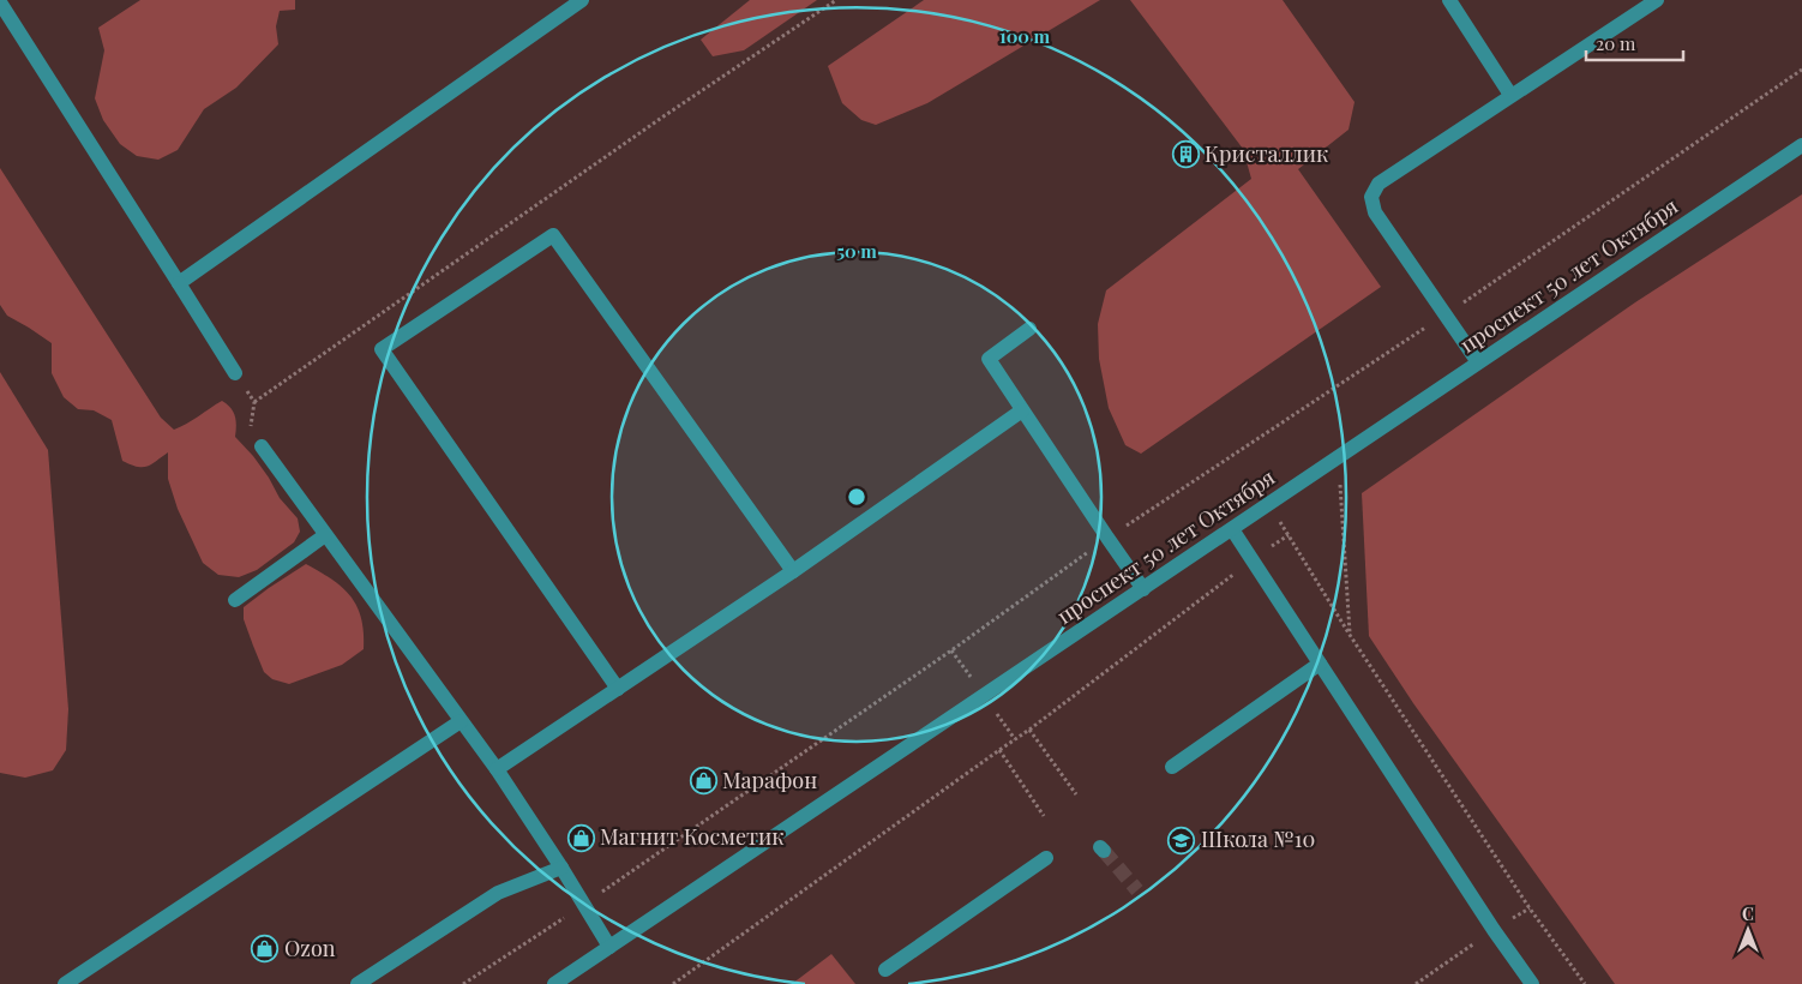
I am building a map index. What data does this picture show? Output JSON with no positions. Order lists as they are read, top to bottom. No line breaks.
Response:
{"streets":{"street":["проспект 50 лет Октября"]},"places":{"building":["Кристаллик"],"shop":["Марафон","Магнит Косметик","Ozon"],"school or university":["Школа №10"]},"scale_bar":"20 m","north":"top","rings":["100 m","50 m"]}
